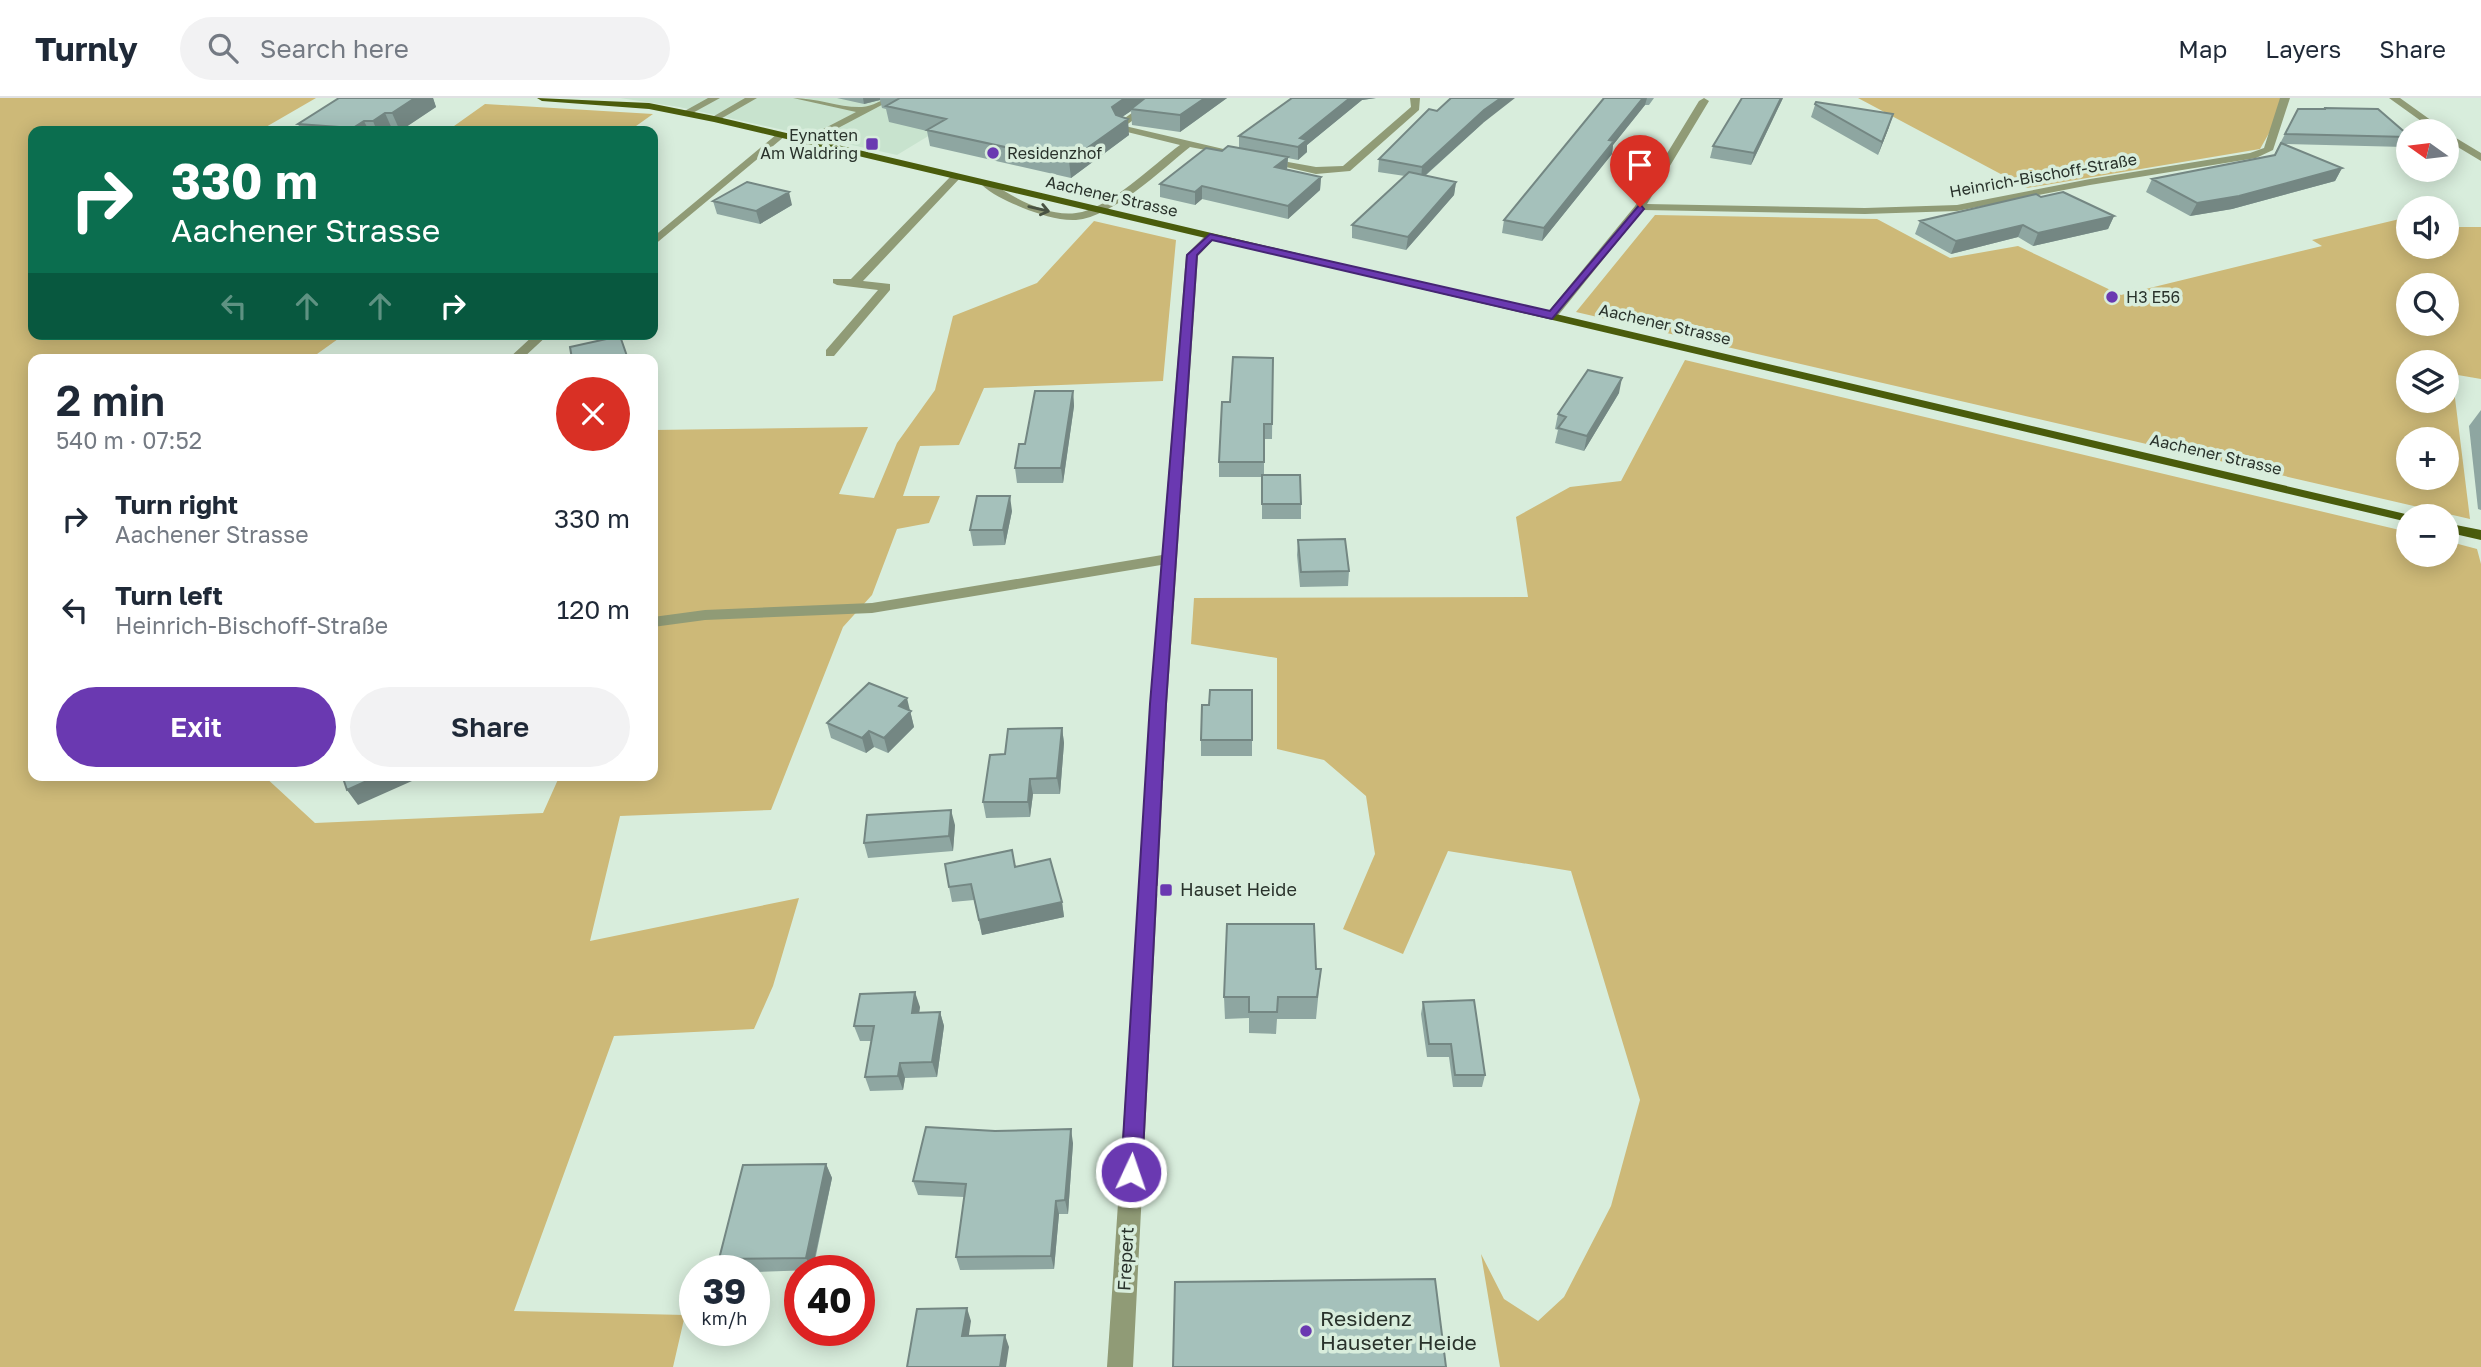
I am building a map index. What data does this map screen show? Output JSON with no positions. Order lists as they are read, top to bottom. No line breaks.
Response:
{"streets":{"main road":["Aachener Strasse"],"street":["Heinrich-Bischoff-Straße","Frepert"]},"crossings":[["Aachener Strasse","Frepert"]],"places":{"transit":["Eynatten Am Waldring","Hauset Heide"],"other":["Residenzhof","H3 E56","Residenz Hauseter Heide"]},"north":"left","page":{"header":"Turnly","search":"Search here","nav":["Map","Layers","Share"],"map_buttons":["+","−"],"turn":["330 m","Aachener Strasse"],"heading":["2 min","540 m · 07:52"],"list":[{"name":"Turn right","note":"Aachener Strasse","value":"330 m"},{"name":"Turn left","note":"Heinrich-Bischoff-Straße","value":"120 m"}],"buttons":["Exit","Share"],"speed":"39 km/h","limit":"40"}}
